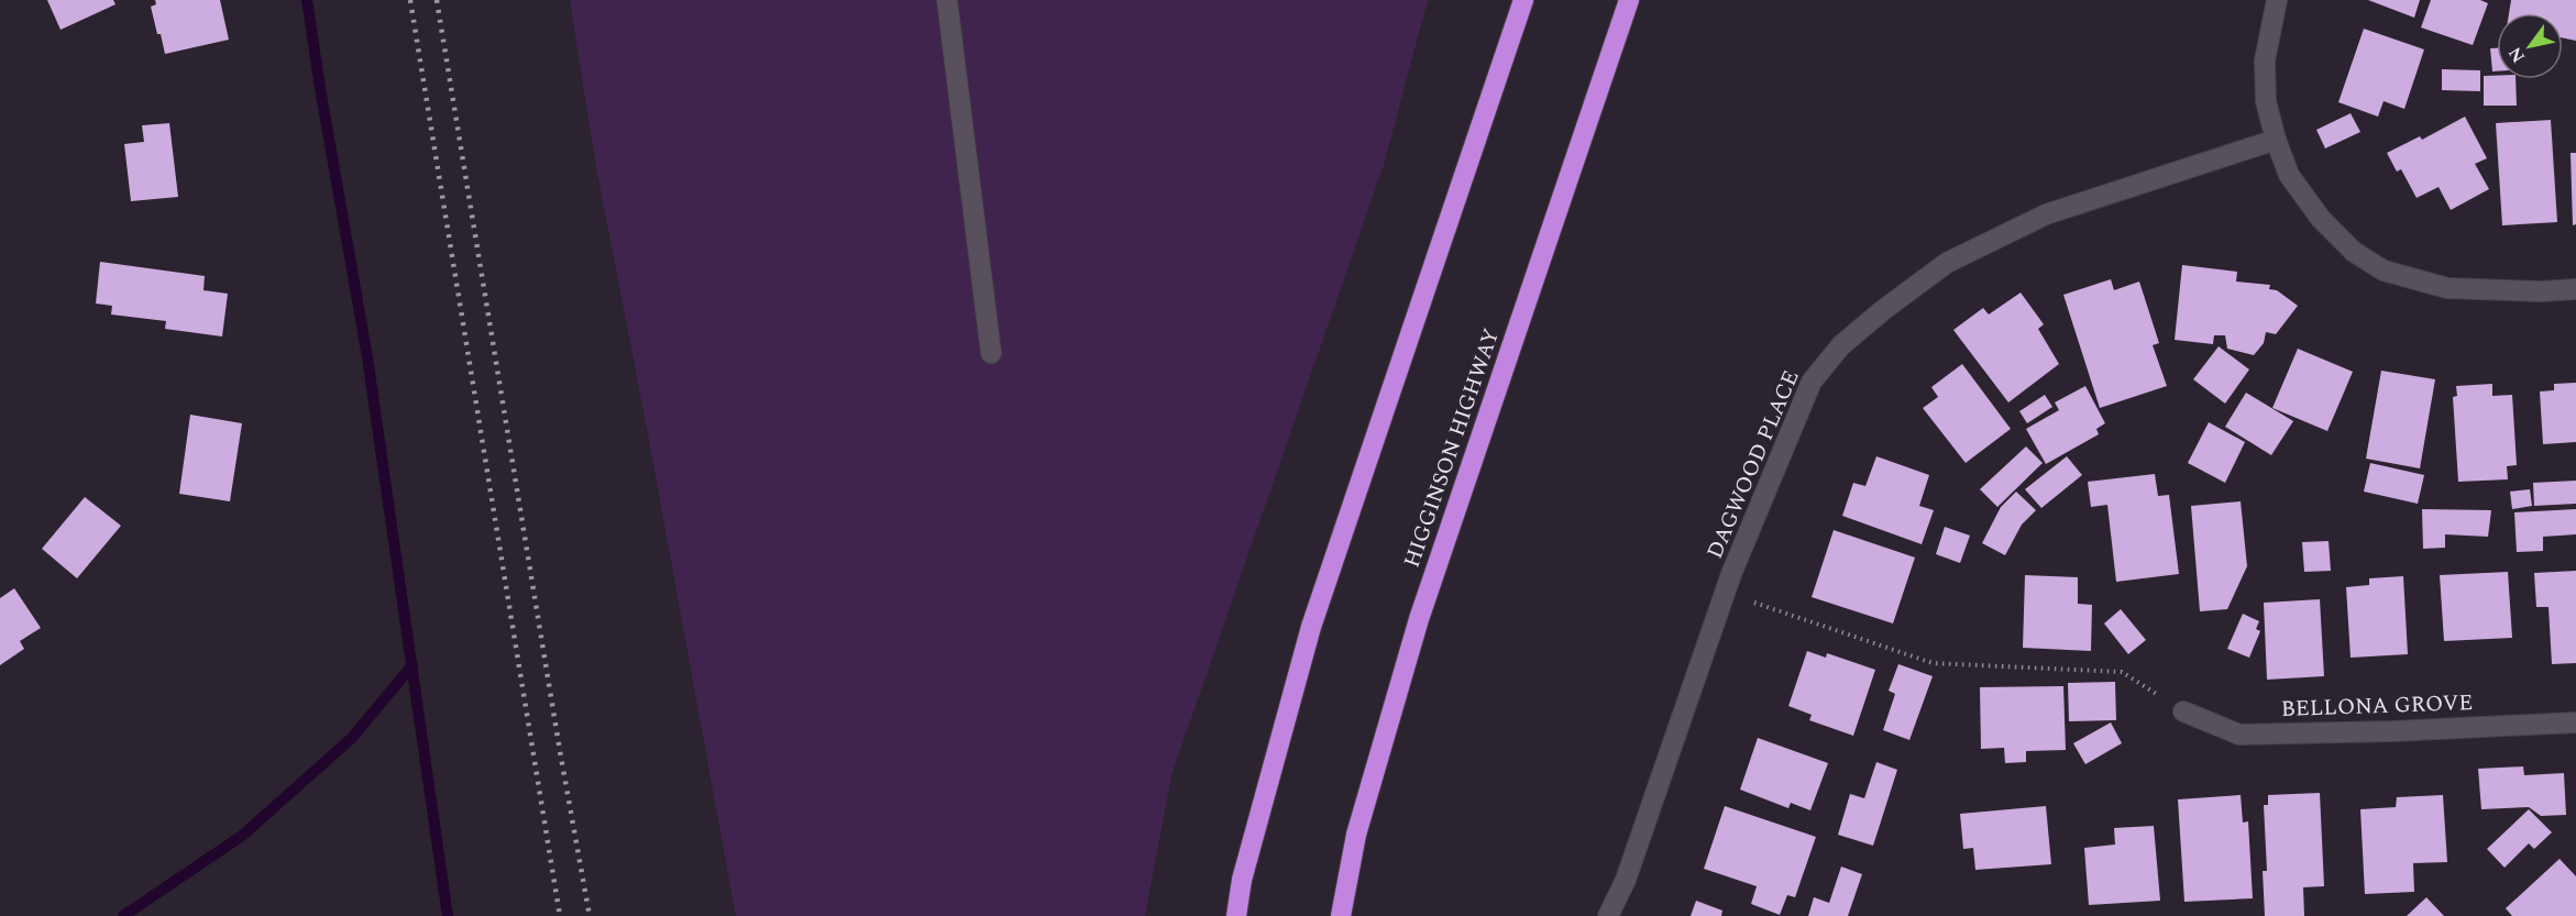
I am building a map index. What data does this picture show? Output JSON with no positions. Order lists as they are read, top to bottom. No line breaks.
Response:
{"streets":{"highway":["HIGGINSON HIGHWAY"],"street":["DAGWOOD PLACE","BELLONA GROVE"]},"north":"bottom left"}
